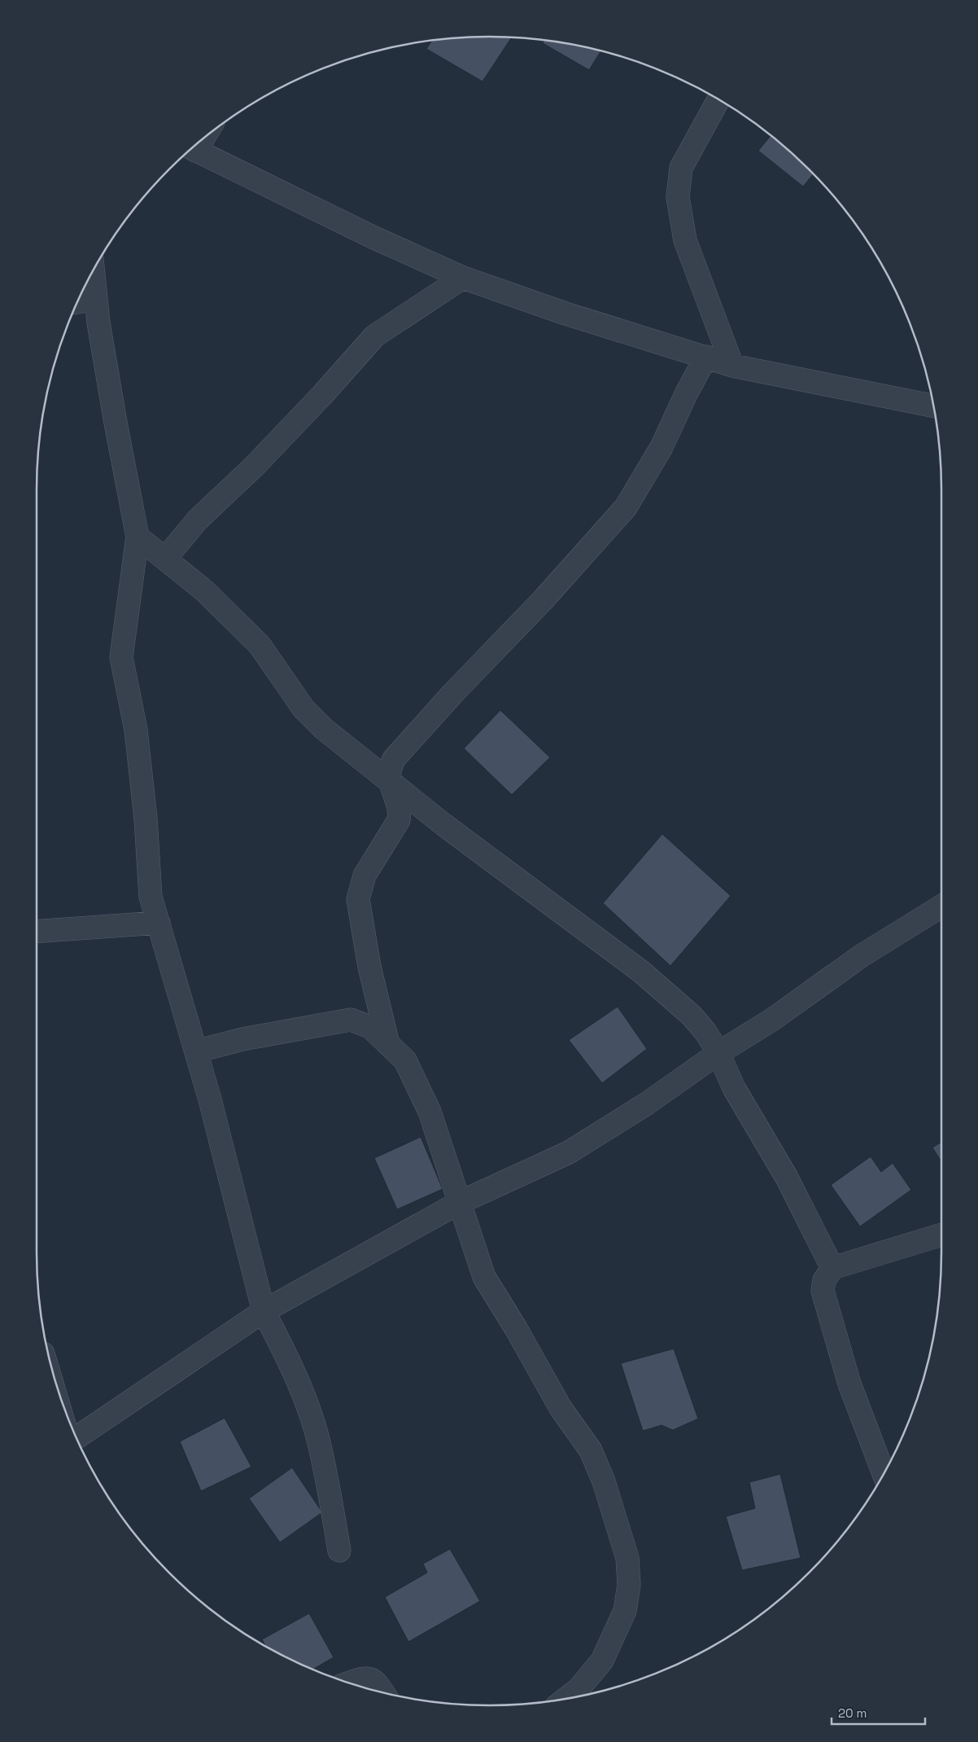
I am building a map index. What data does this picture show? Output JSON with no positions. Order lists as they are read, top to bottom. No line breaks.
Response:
{"scale_bar":"20 m"}
